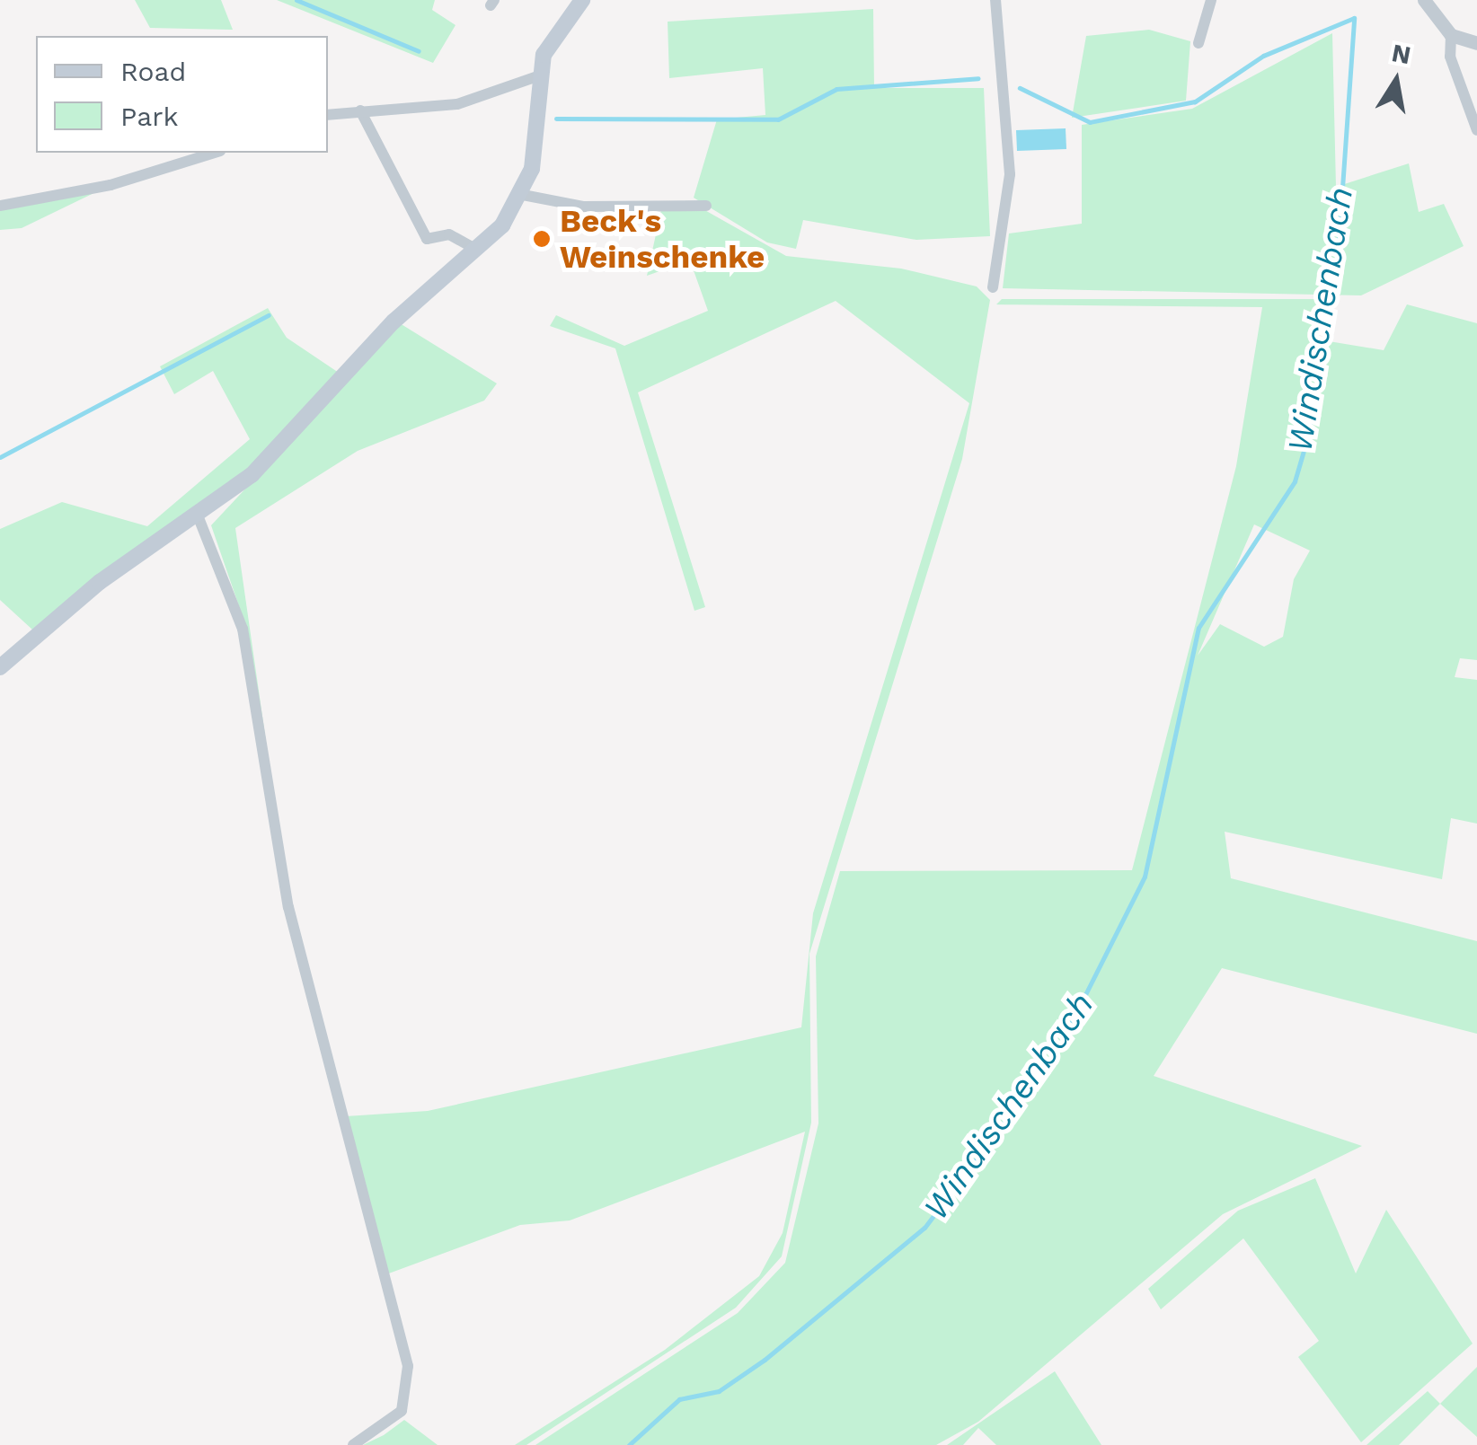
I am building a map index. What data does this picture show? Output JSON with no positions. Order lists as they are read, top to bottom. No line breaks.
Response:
{"water":["Windischenbach"],"places":["Beck's Weinschenke"],"legend":["Road","Park"],"north":"top"}
